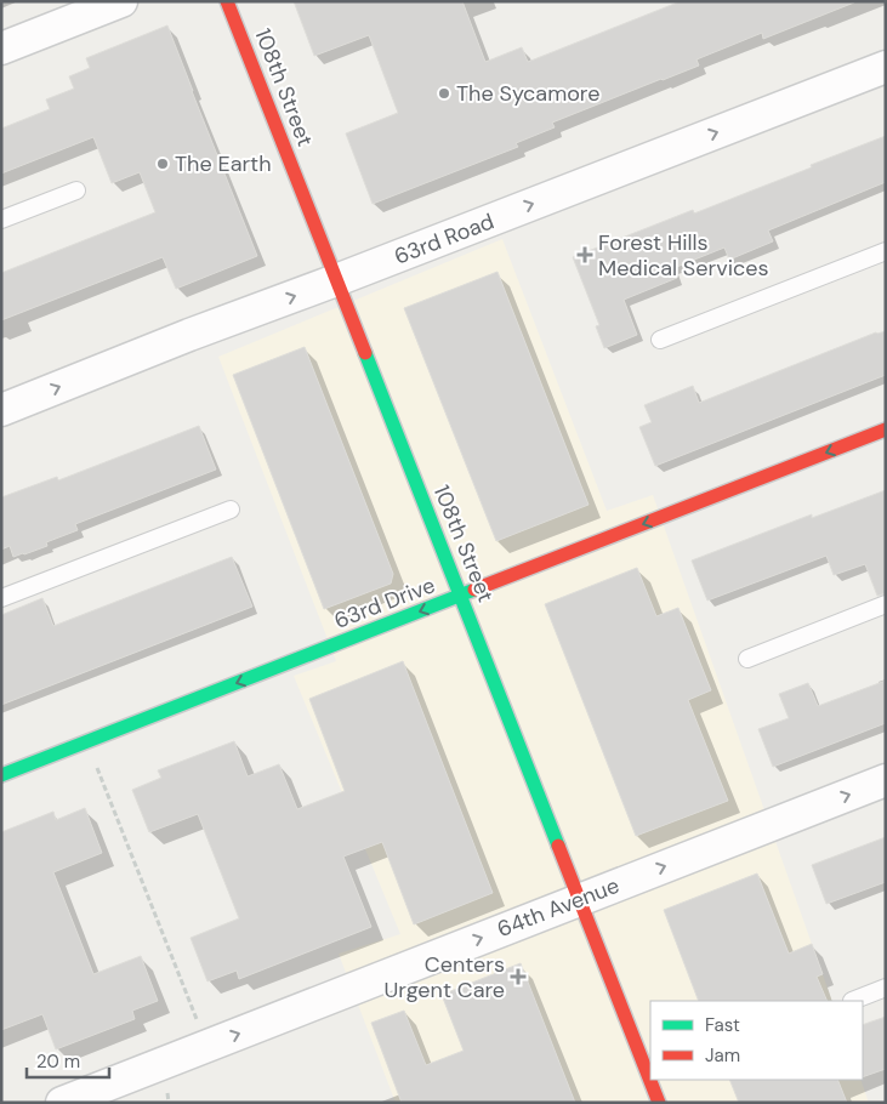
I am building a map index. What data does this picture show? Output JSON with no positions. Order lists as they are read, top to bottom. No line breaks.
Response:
{"streets":{"main road":["108th Street","63rd Drive"],"street":["63rd Road","64th Avenue"]},"crossings":[["108th Street","63rd Road"],["108th Street","63rd Drive"],["108th Street","64th Avenue"]],"one_way":["63rd Road","63rd Drive","64th Avenue"],"places":{"other":["The Sycamore","The Earth"],"health":["Forest Hills Medical Services","Centers Urgent Care"]},"legend":["Fast","Jam"],"scale_bar":"20 m"}
